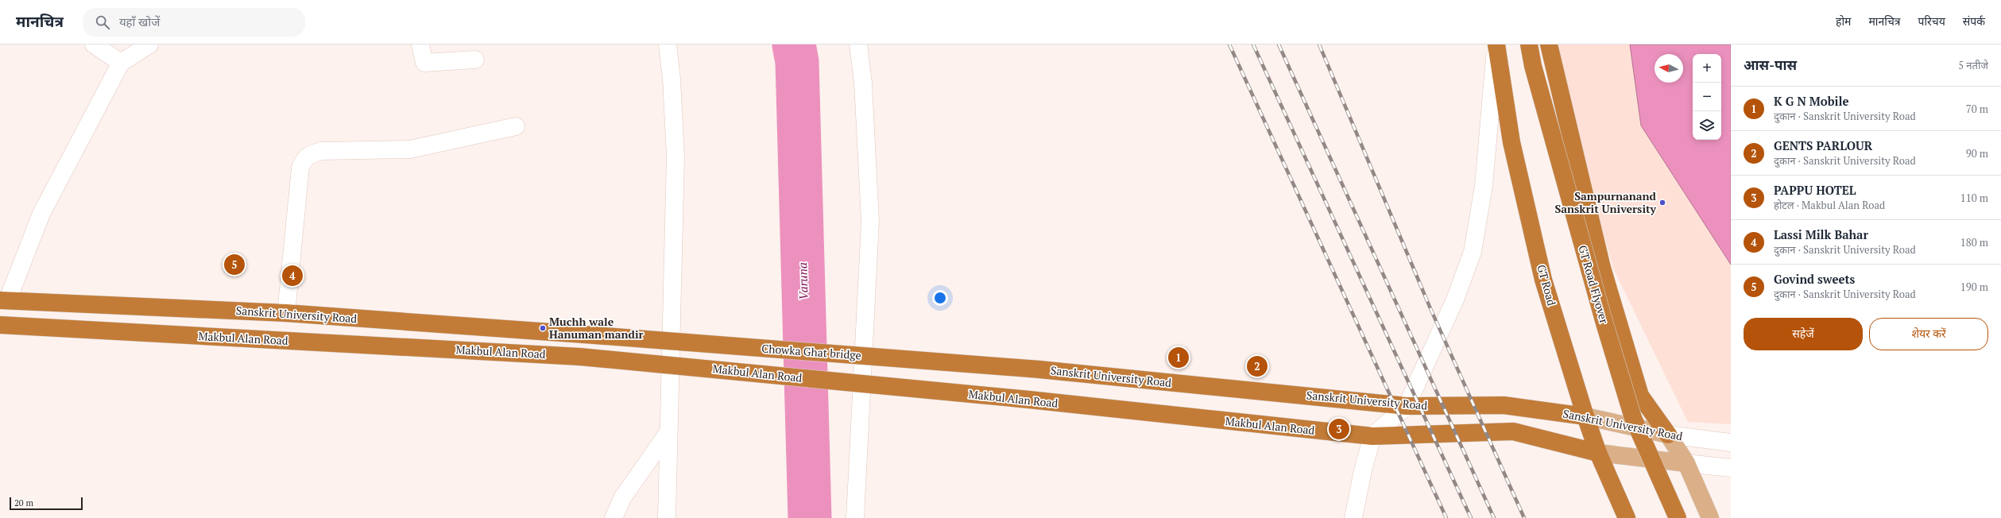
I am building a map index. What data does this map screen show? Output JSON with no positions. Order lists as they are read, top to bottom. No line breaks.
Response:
{"streets":{"highway":["GT Road Flyover","GT Road","Sanskrit University Road","Makbul Alan Road","Chowka Ghat bridge"]},"crossings":[["GT Road","Sanskrit University Road"],["GT Road","Makbul Alan Road"],["Sanskrit University Road","Chowka Ghat bridge"]],"water":["Varuna"],"places":["Sampurnanand Sanskrit University","Muchh wale Hanuman mandir"],"scale_bar":"20 m","north":"left","page":{"header":"मानचित्र","search":"यहाँ खोजें","nav":["होम","मानचित्र","परिचय","संपर्क"],"heading":["आस-पास","5 नतीजे"],"map_buttons":["+","−"],"list":[{"mark":"1","name":"K G N Mobile","note":"दुकान · Sanskrit University Road","value":"70 m"},{"mark":"2","name":"GENTS PARLOUR","note":"दुकान · Sanskrit University Road","value":"90 m"},{"mark":"3","name":"PAPPU HOTEL","note":"होटल · Makbul Alan Road","value":"110 m"},{"mark":"4","name":"Lassi Milk Bahar","note":"दुकान · Sanskrit University Road","value":"180 m"},{"mark":"5","name":"Govind sweets","note":"दुकान · Sanskrit University Road","value":"190 m"}],"pins":["5","4","1","2","3"],"buttons":["सहेजें","शेयर करें"],"scale":"20 m"}}
